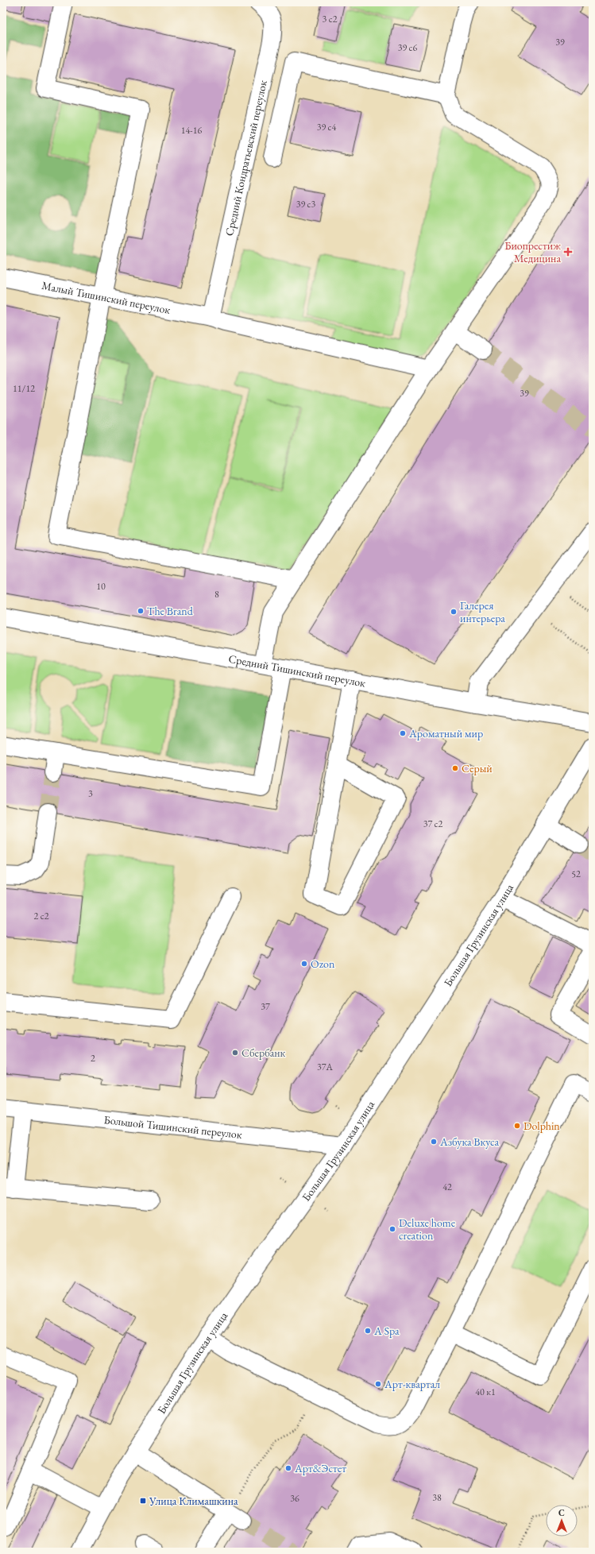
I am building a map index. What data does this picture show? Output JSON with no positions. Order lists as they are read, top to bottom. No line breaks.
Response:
{"streets":{"street":["Средний Кондратьевский переулок","Малый Тишинский переулок","Средний Тишинский переулок","Большая Грузинская улица","Большой Тишинский переулок"]},"crossings":[["Средний Кондратьевский переулок","Малый Тишинский переулок"],["Большая Грузинская улица","Большой Тишинский переулок"]],"places":{"health":["Биопрестиж Медицина"],"other":["The Brand","Галерея интерьера","Ароматный мир","Серый","Ozon","Сбербанк","Dolphin","Азбука Вкуса","Deluxe home creation","A Spa","Арт-квартал","Арт&Эстет"],"transit":["Улица Климашкина"]},"house_numbers":["3 с2","39","39 с6","39 с4","14-16","39 с3","11/12","39","10","8","3","37 с2","52","2 с2","37","2","37А","42","40 к1","38","36"],"north":"top"}
